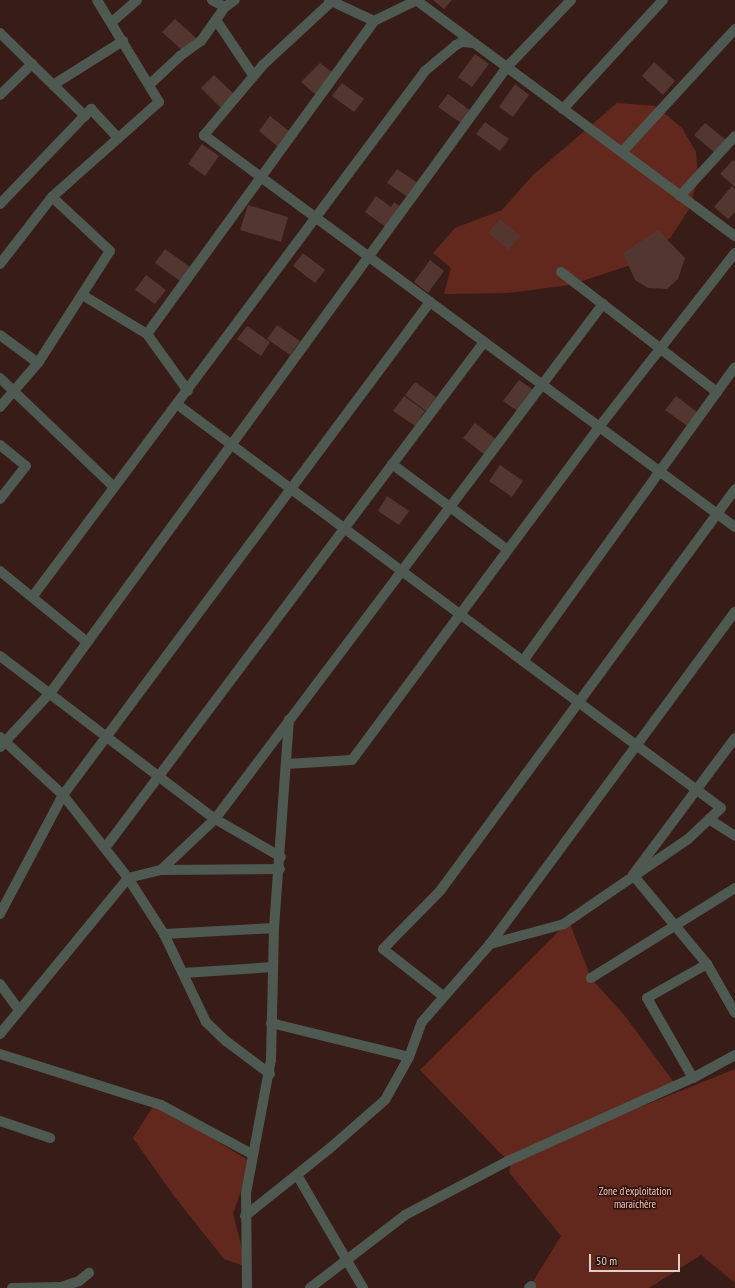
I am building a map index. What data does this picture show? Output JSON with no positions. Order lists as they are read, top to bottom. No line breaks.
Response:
{"parks":["Zone d'exploitation maraichère"],"scale_bar":"50 m"}
